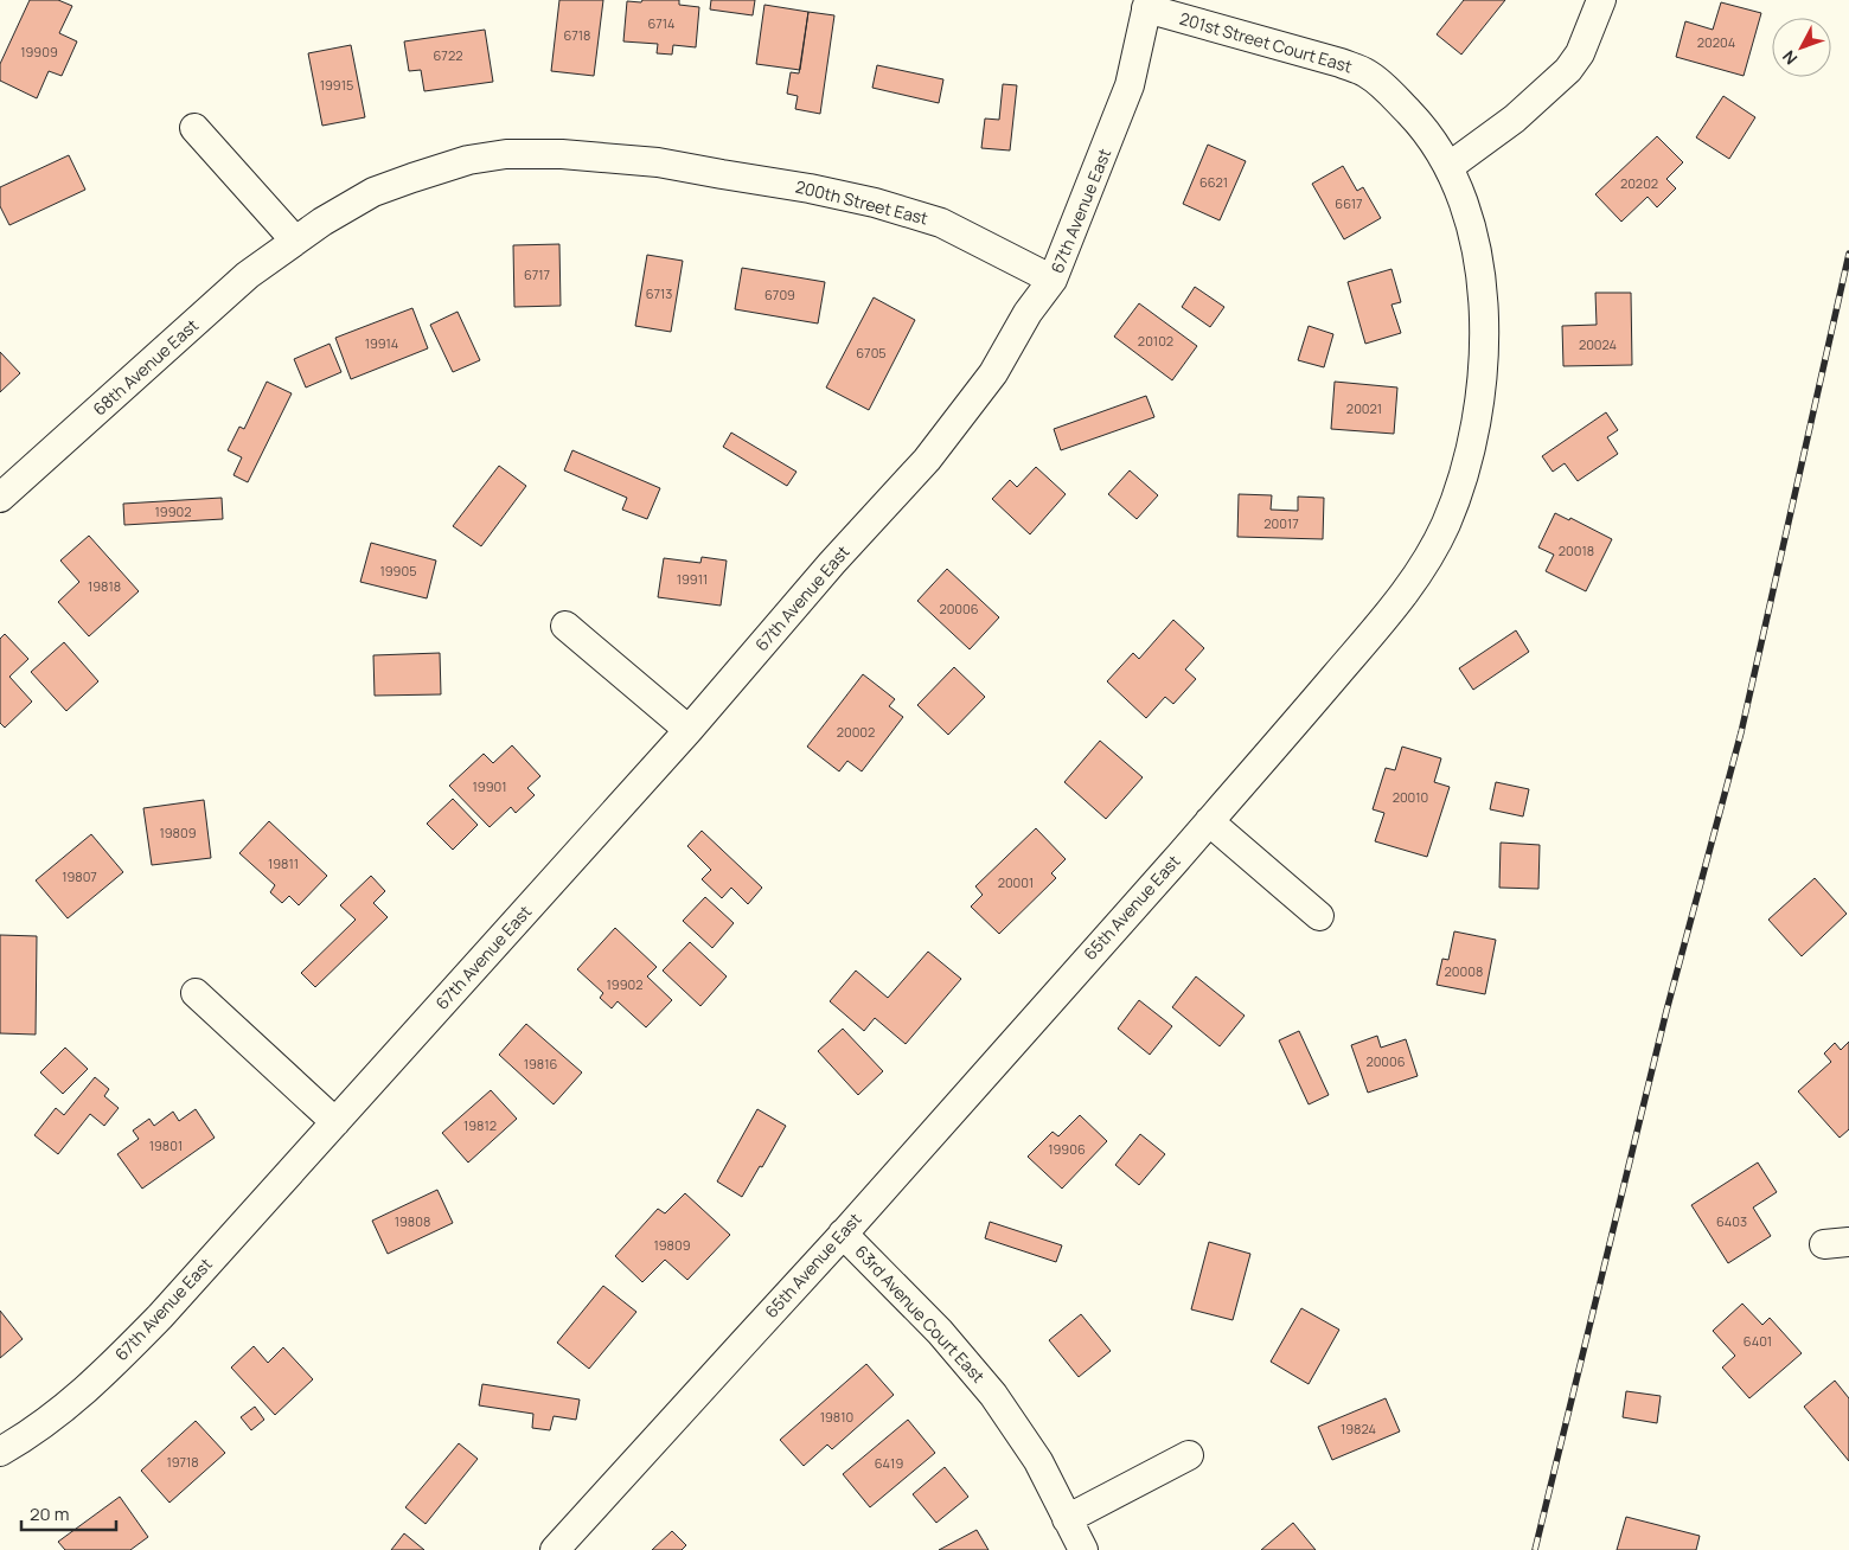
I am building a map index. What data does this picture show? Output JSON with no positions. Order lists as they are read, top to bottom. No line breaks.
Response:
{"streets":{"street":["201st Street Court East","200th Street East","67th Avenue East","68th Avenue East","65th Avenue East","63rd Avenue Court East"]},"crossings":[["201st Street Court East","67th Avenue East"],["201st Street Court East","65th Avenue East"],["200th Street East","67th Avenue East"],["200th Street East","68th Avenue East"],["65th Avenue East","63rd Avenue Court East"]],"house_numbers":["6714","6718","20204","19909","6722","19915","6621","20202","6617","6717","6713","6709","20102","19914","20024","6705","20021","19902","20017","20018","19905","19911","19818","20006","20002","19901","20010","19809","19811","19807","20001","20008","19902","20006","19816","19812","19801","19906","19808","6403","19809","6401","19810","19824","19718","6419"],"scale_bar":"20 m","north":"bottom left"}
